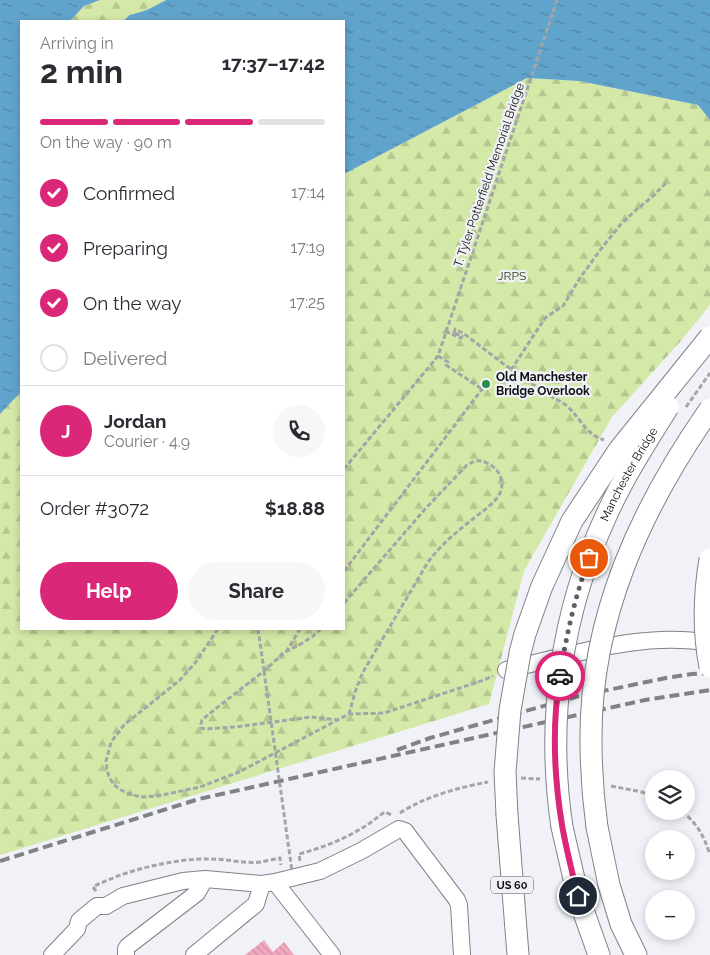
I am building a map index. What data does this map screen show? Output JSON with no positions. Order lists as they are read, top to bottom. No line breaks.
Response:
{"streets":{"main road":["Manchester Bridge","US 60"],"path":["T. Tyler Potterfield Memorial Bridge"]},"parks":["JRPS"],"places":["Old Manchester Bridge Overlook"],"page":{"heading":["2 min","Arriving in","17:37–17:42"],"panel":["Jordan","Courier · 4.9","Order #3072","$18.88"],"bar":"On the way · 90 m","list":[["Confirmed","17:14"],["Preparing","17:19"],["On the way","17:25"],"Delivered"],"round":"J","buttons":["Help","Share"],"map_buttons":["+","−"]}}
